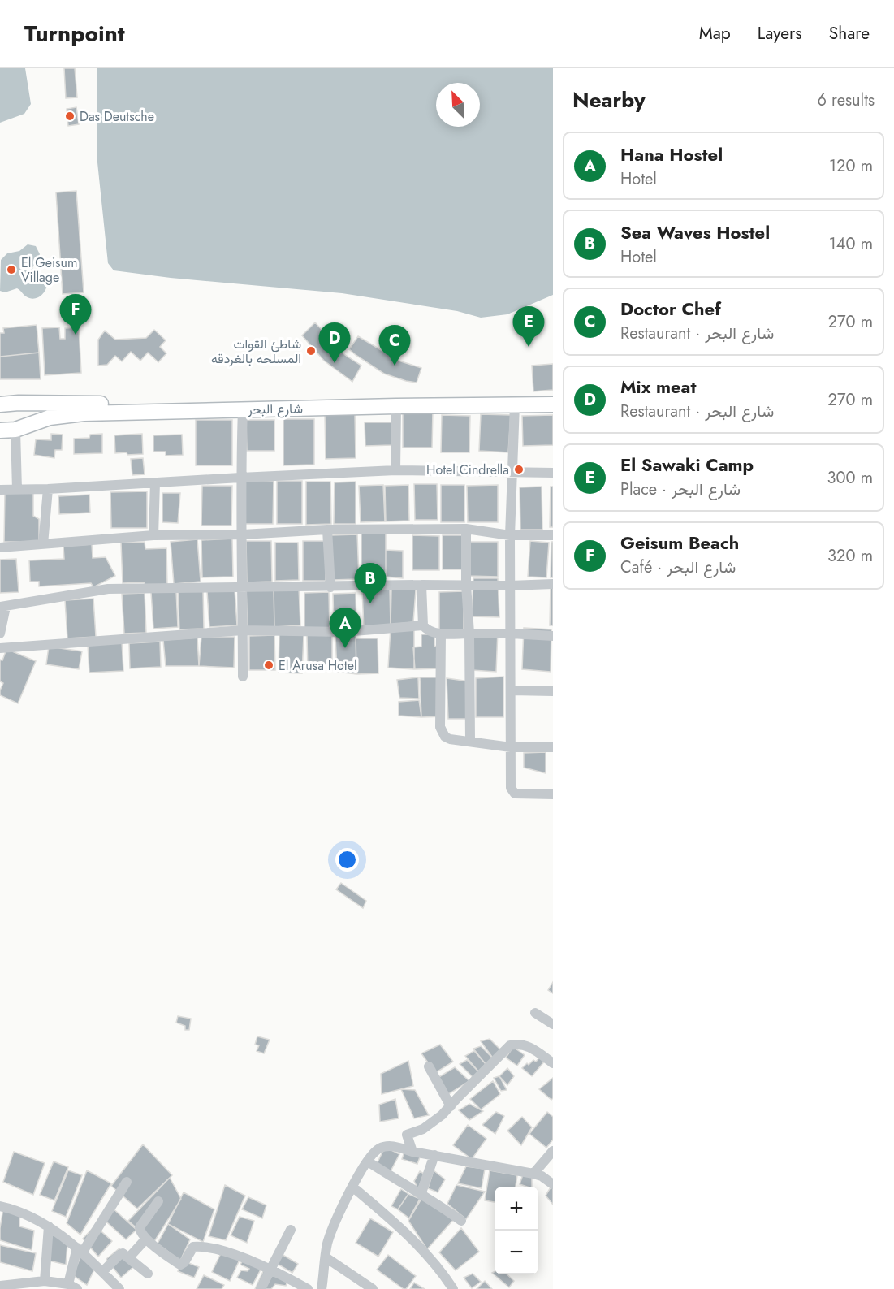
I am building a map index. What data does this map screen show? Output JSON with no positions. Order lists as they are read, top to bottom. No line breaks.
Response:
{"streets":{"main road":["شارع البحر"]},"places":["Das Deutsche","El Geisum Village","شاطئ القوات المسلحه بالغردقه","Hotel Cindrella","El Arusa Hotel"],"north":"top left","page":{"header":"Turnpoint","nav":["Map","Layers","Share"],"heading":["Nearby","6 results"],"list":[{"mark":"A","name":"Hana Hostel","note":"Hotel","value":"120 m"},{"mark":"B","name":"Sea Waves Hostel","note":"Hotel","value":"140 m"},{"mark":"C","name":"Doctor Chef","note":"Restaurant · شارع البحر","value":"270 m"},{"mark":"D","name":"Mix meat","note":"Restaurant · شارع البحر","value":"270 m"},{"mark":"E","name":"El Sawaki Camp","note":"Place · شارع البحر","value":"300 m"},{"mark":"F","name":"Geisum Beach","note":"Café · شارع البحر","value":"320 m"}],"pins":["F","E","D","C","B","A"],"map_buttons":["+","−"]}}
